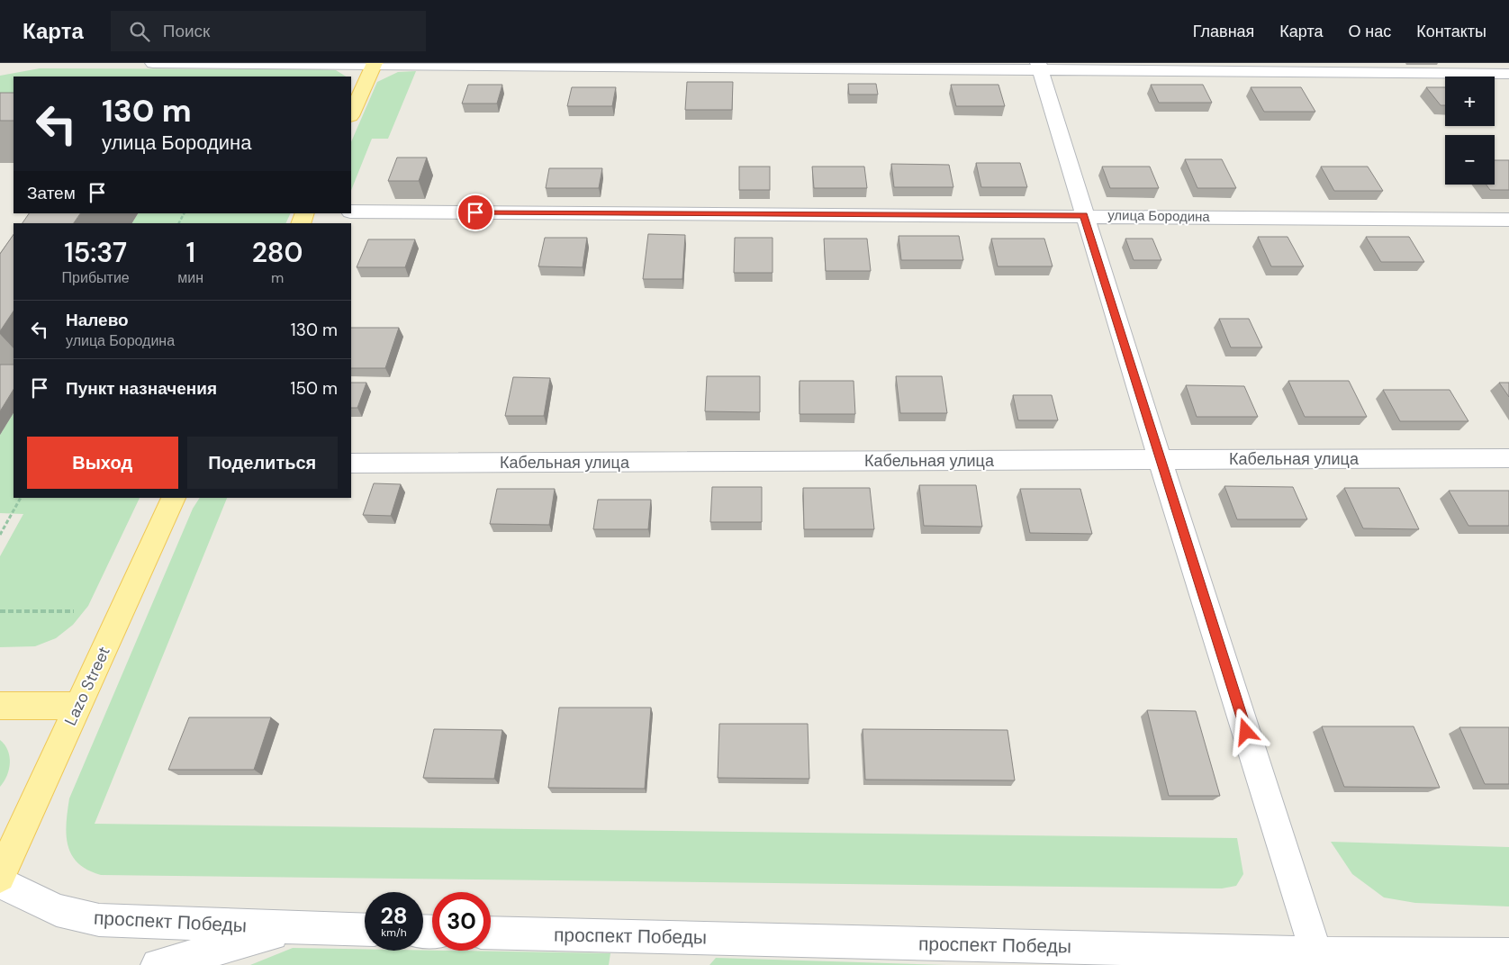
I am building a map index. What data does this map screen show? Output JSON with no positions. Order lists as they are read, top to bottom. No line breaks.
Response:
{"streets":{"main road":["Lazo Street"],"street":["улица Бородина","Кабельная улица","проспект Победы"]},"page":{"header":"Карта","search":"Поиск","nav":["Главная","Карта","О нас","Контакты"],"map_buttons":["+","−"],"turn":["130 m","улица Бородина"],"then":"Затем","eta":["15:37","Прибытие","1","мин","280","m"],"list":[{"name":"Налево","note":"улица Бородина","value":"130 m"},{"name":"Пункт назначения","value":"150 m"}],"buttons":["Выход","Поделиться"],"speed":"28 km/h","limit":"30"}}
